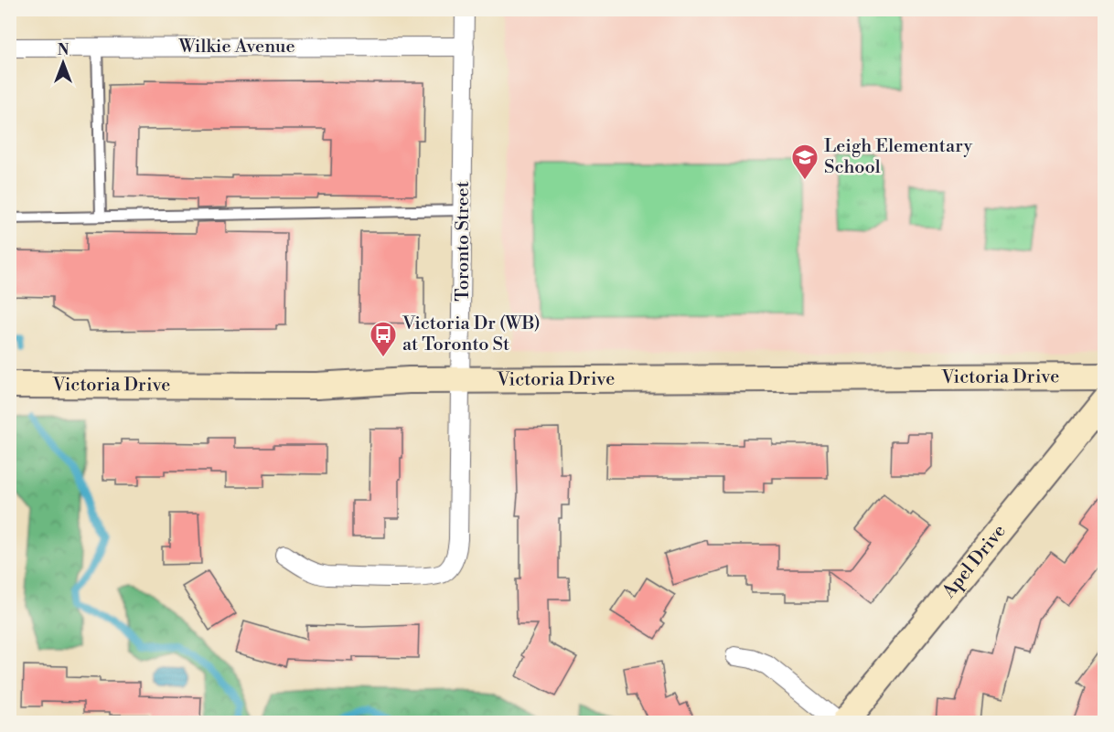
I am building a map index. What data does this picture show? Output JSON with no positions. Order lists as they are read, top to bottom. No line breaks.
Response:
{"streets":{"main road":["Victoria Drive","Apel Drive"],"street":["Wilkie Avenue","Toronto Street"]},"crossings":[["Wilkie Avenue","Toronto Street"],["Toronto Street","Victoria Drive"]],"places":{"school or university":["Leigh Elementary School"],"bus stop":["Victoria Dr (WB) at Toronto St"]},"north":"top"}
